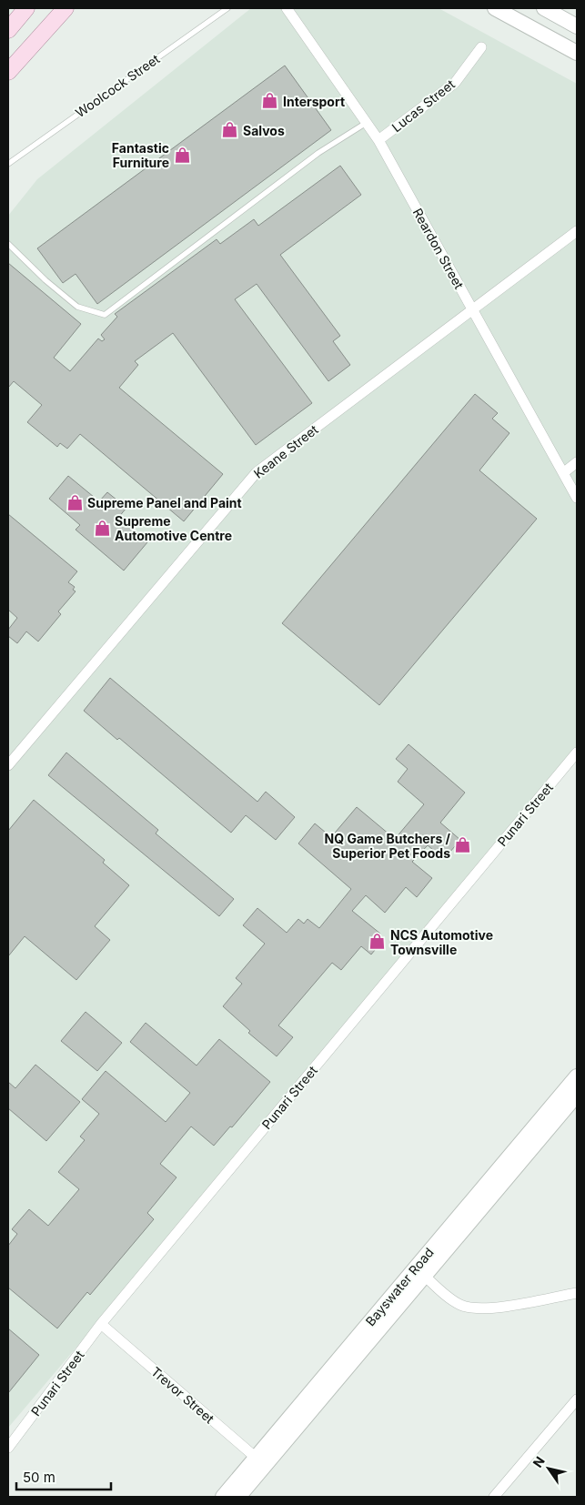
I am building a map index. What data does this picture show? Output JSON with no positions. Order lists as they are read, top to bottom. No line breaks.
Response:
{"streets":{"main road":["Bayswater Road"],"street":["Lucas Street","Reardon Street","Keane Street","Punari Street","Trevor Street"],"lane":["Woolcock Street"]},"crossings":[["Lucas Street","Reardon Street"],["Reardon Street","Keane Street"],["Punari Street","Trevor Street"],["Bayswater Road","Trevor Street"]],"places":{"shop":["Intersport","Salvos","Fantastic Furniture","Supreme Panel and Paint","Supreme Automotive Centre","NQ Game Butchers / Superior Pet Foods","NCS Automotive Townsville"]},"scale_bar":"50 m","north":"top left"}
